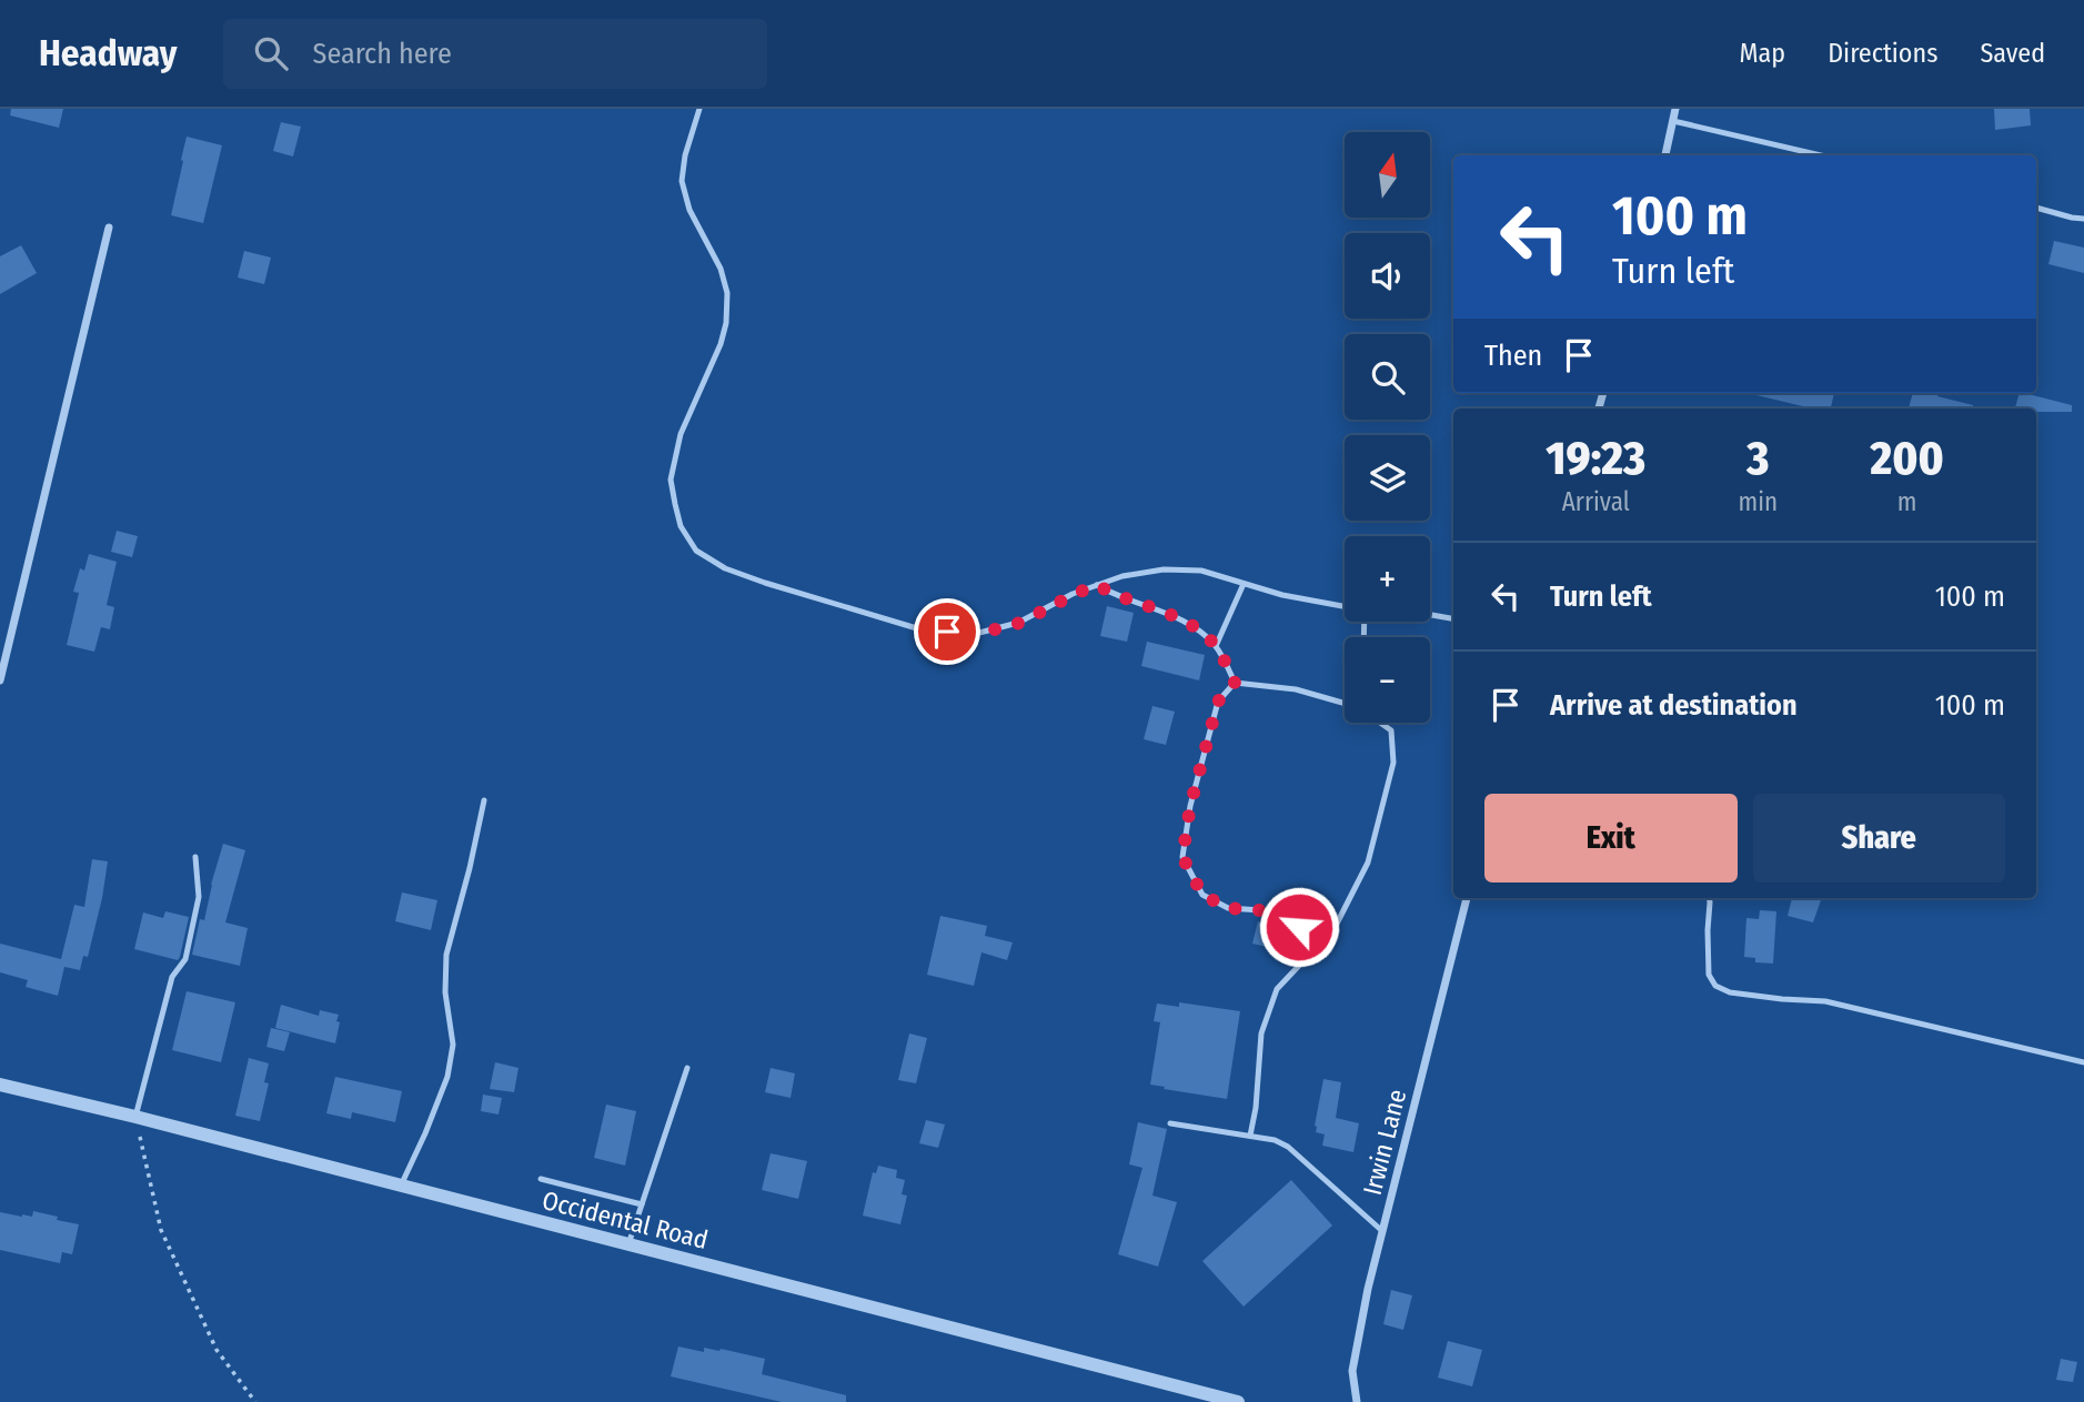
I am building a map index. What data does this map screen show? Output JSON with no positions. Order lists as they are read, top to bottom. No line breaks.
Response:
{"streets":{"street":["Irwin Lane","Occidental Road"]},"north":"top","page":{"header":"Headway","search":"Search here","nav":["Map","Directions","Saved"],"map_buttons":["+","−"],"turn":["100 m","Turn left"],"then":"Then","eta":["19:23","Arrival","3","min","200","m"],"list":[{"name":"Turn left","value":"100 m"},{"name":"Arrive at destination","value":"100 m"}],"buttons":["Exit","Share"]}}
